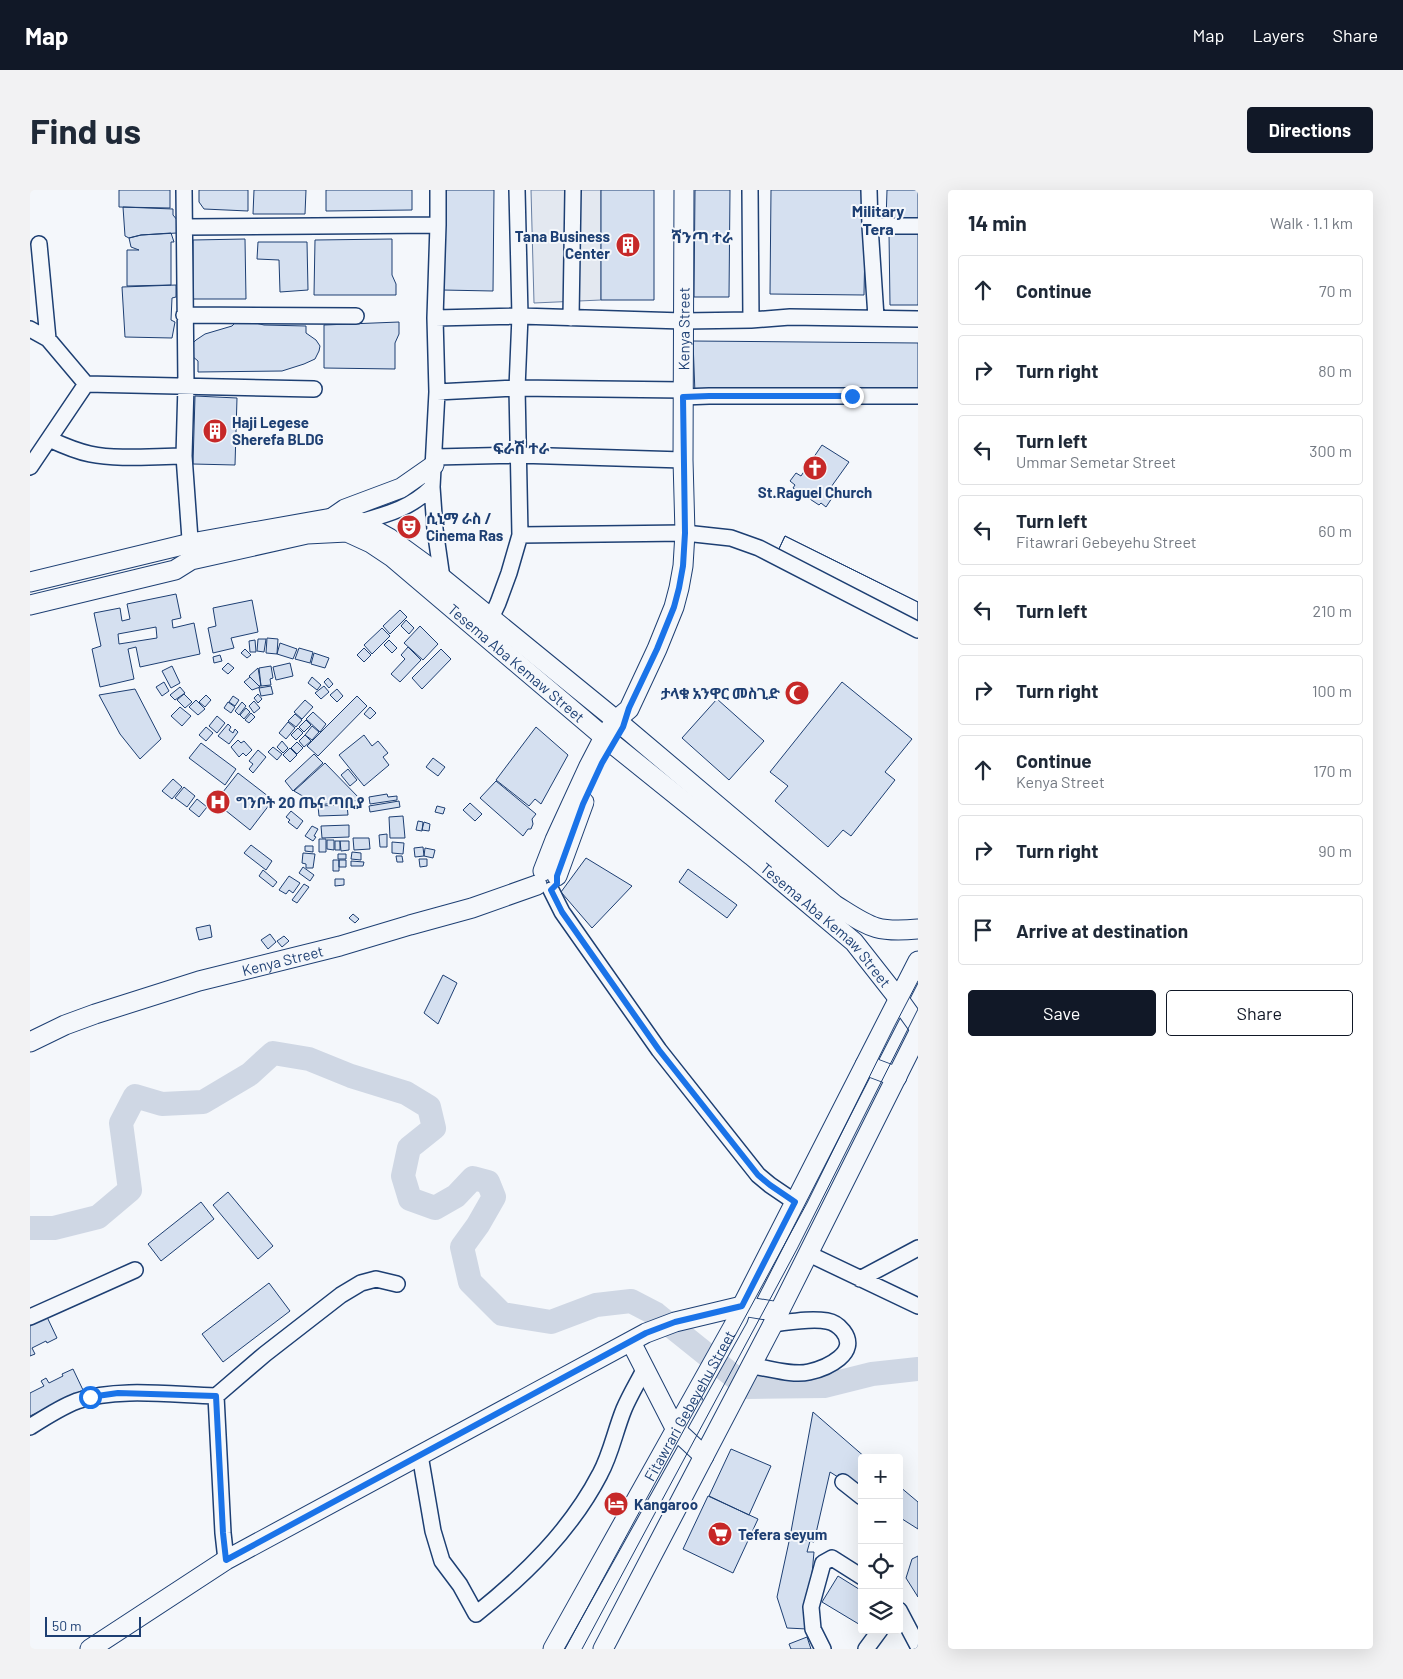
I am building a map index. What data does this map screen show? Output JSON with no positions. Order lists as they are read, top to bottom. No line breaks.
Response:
{"streets":{"main road":["Kenya Street","Tesema Aba Kemaw Street","Fitawrari Gebeyehu Street"]},"crossings":[["Kenya Street","Tesema Aba Kemaw Street"],["Tesema Aba Kemaw Street","Fitawrari Gebeyehu Street"]],"districts":["Military Tera","ሻንጣ ተራ","ፍራሽ ተራ"],"places":{"building":["Tana Business Center","Haji Legese Sherefa BLDG"],"church":["St.Raguel Church"],"theatre":["ሲኒማ ራስ / Cinema Ras"],"mosque":["ታላቁ አንዋር መስጊድ"],"hospital":["ግንቦት 20 ጤና ጣቢያ"],"hotel":["Kangaroo"],"supermarket":["Tefera seyum"]},"scale_bar":"50 m","page":{"header":"Map","nav":["Map","Layers","Share"],"buttons":["Directions",["Save","Share"]],"title":"Find us","heading":["14 min","Walk · 1.1 km"],"list":[["Continue","70 m"],["Turn right","80 m"],["Turn left","Ummar Semetar Street","300 m"],["Turn left","Fitawrari Gebeyehu Street","60 m"],["Turn left","210 m"],["Turn right","100 m"],["Continue","Kenya Street","170 m"],["Turn right","90 m"],"Arrive at destination"],"map_buttons":["+","−"],"scale":"50 m"}}
